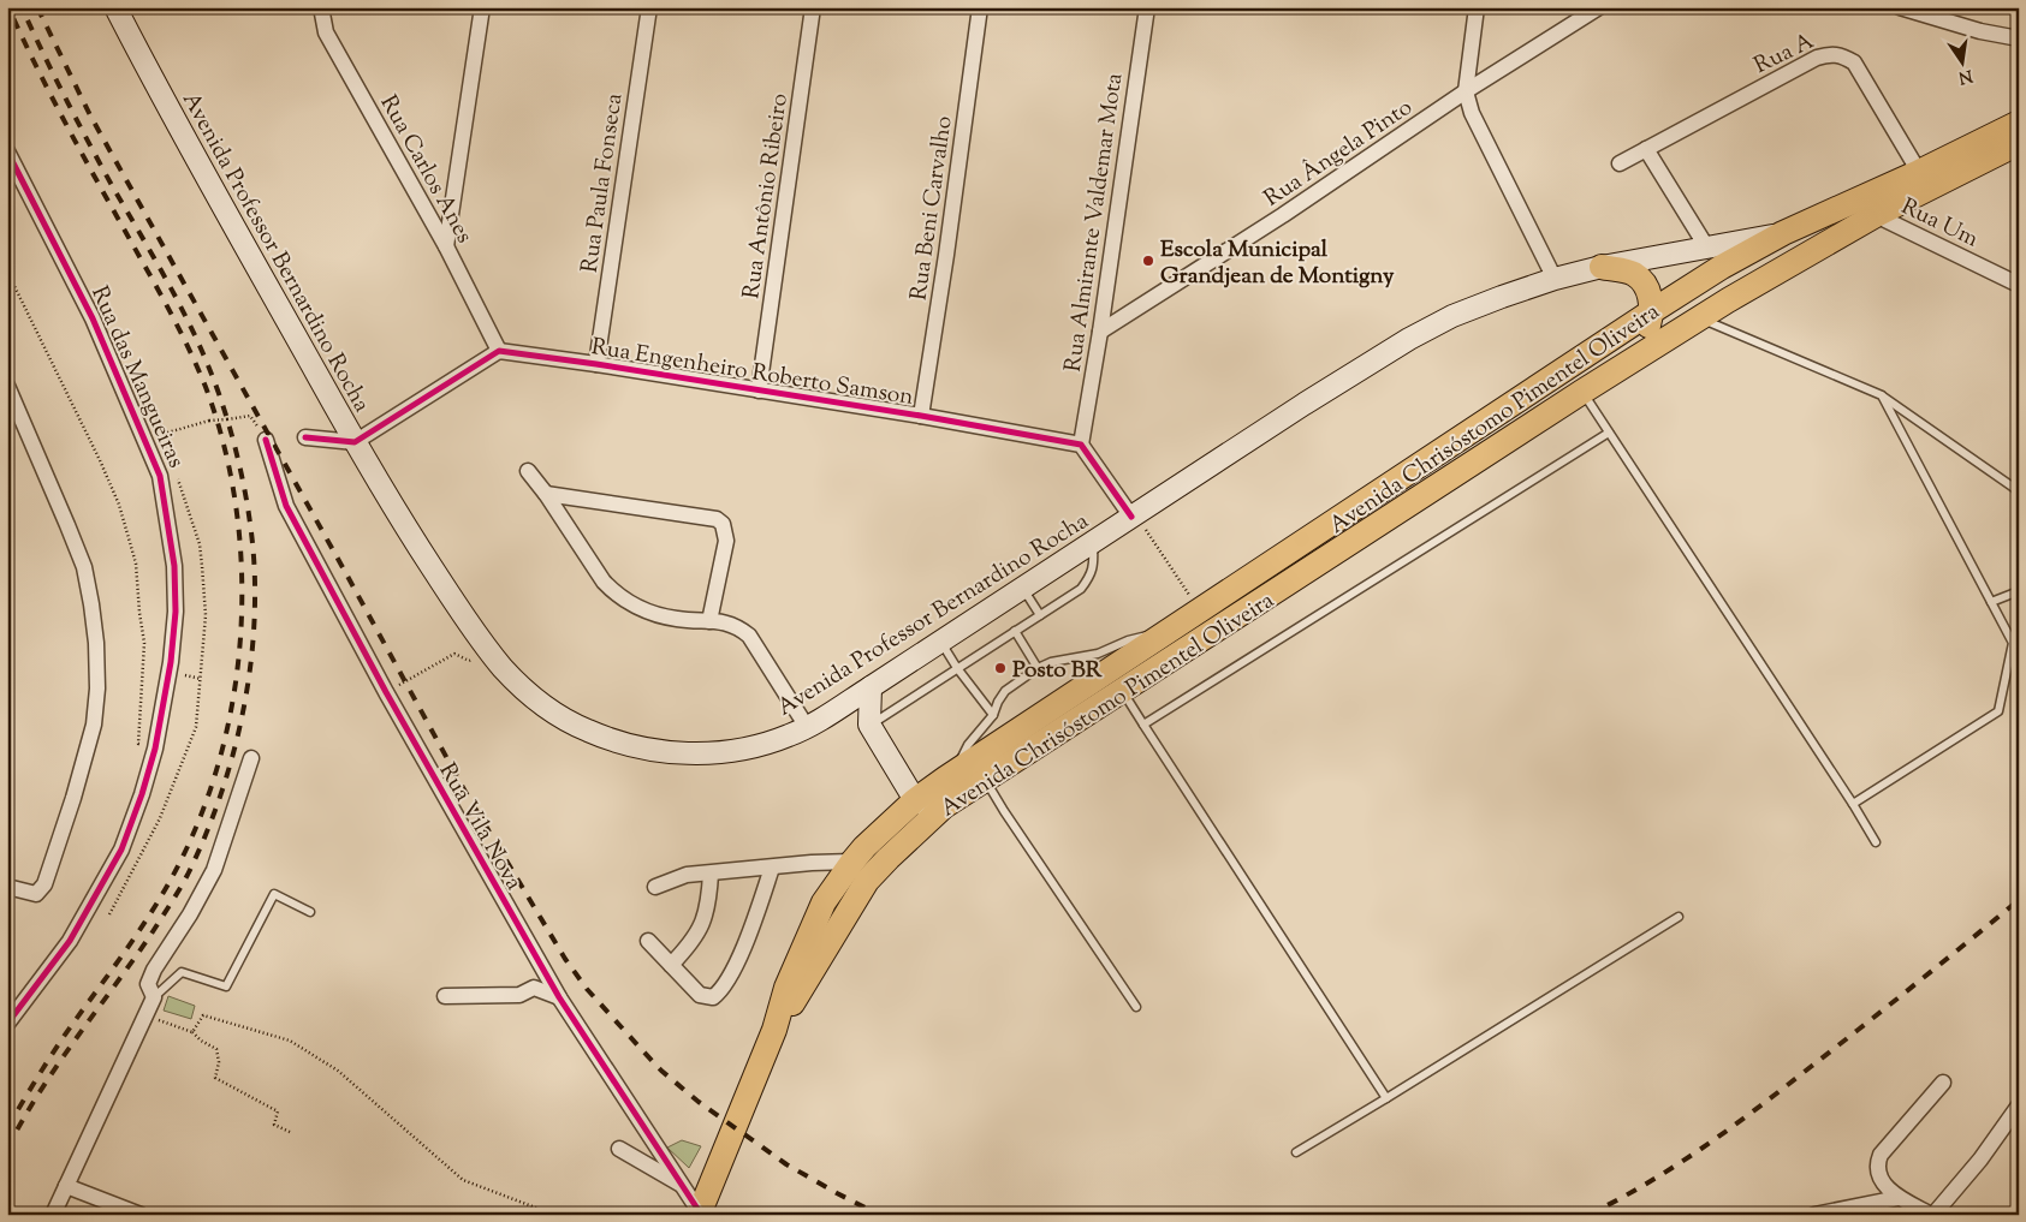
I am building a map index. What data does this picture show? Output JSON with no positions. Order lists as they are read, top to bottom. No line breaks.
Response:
{"streets":{"main road":["Avenida Professor Bernardino Rocha","Avenida Chrisóstomo Pimentel Oliveira"],"street":["Rua A","Rua Ângela Pinto","Rua Carlos Anes","Rua Paula Fonseca","Rua Antônio Ribeiro","Rua Beni Carvalho","Rua Um","Rua Almirante Valdemar Mota","Rua Engenheiro Roberto Samson","Rua das Mangueiras","Rua Vila Nova"]},"crossings":[["Rua A","Avenida Chrisóstomo Pimentel Oliveira"],["Rua Ângela Pinto","Rua Almirante Valdemar Mota"],["Rua Carlos Anes","Rua Engenheiro Roberto Samson"],["Rua Paula Fonseca","Rua Engenheiro Roberto Samson"],["Rua Antônio Ribeiro","Rua Engenheiro Roberto Samson"],["Rua Beni Carvalho","Rua Engenheiro Roberto Samson"],["Rua Um","Avenida Chrisóstomo Pimentel Oliveira"],["Rua Almirante Valdemar Mota","Rua Engenheiro Roberto Samson"],["Avenida Professor Bernardino Rocha","Avenida Chrisóstomo Pimentel Oliveira"]],"places":["Escola Municipal Grandjean de Montigny","Posto BR"],"north":"bottom"}
